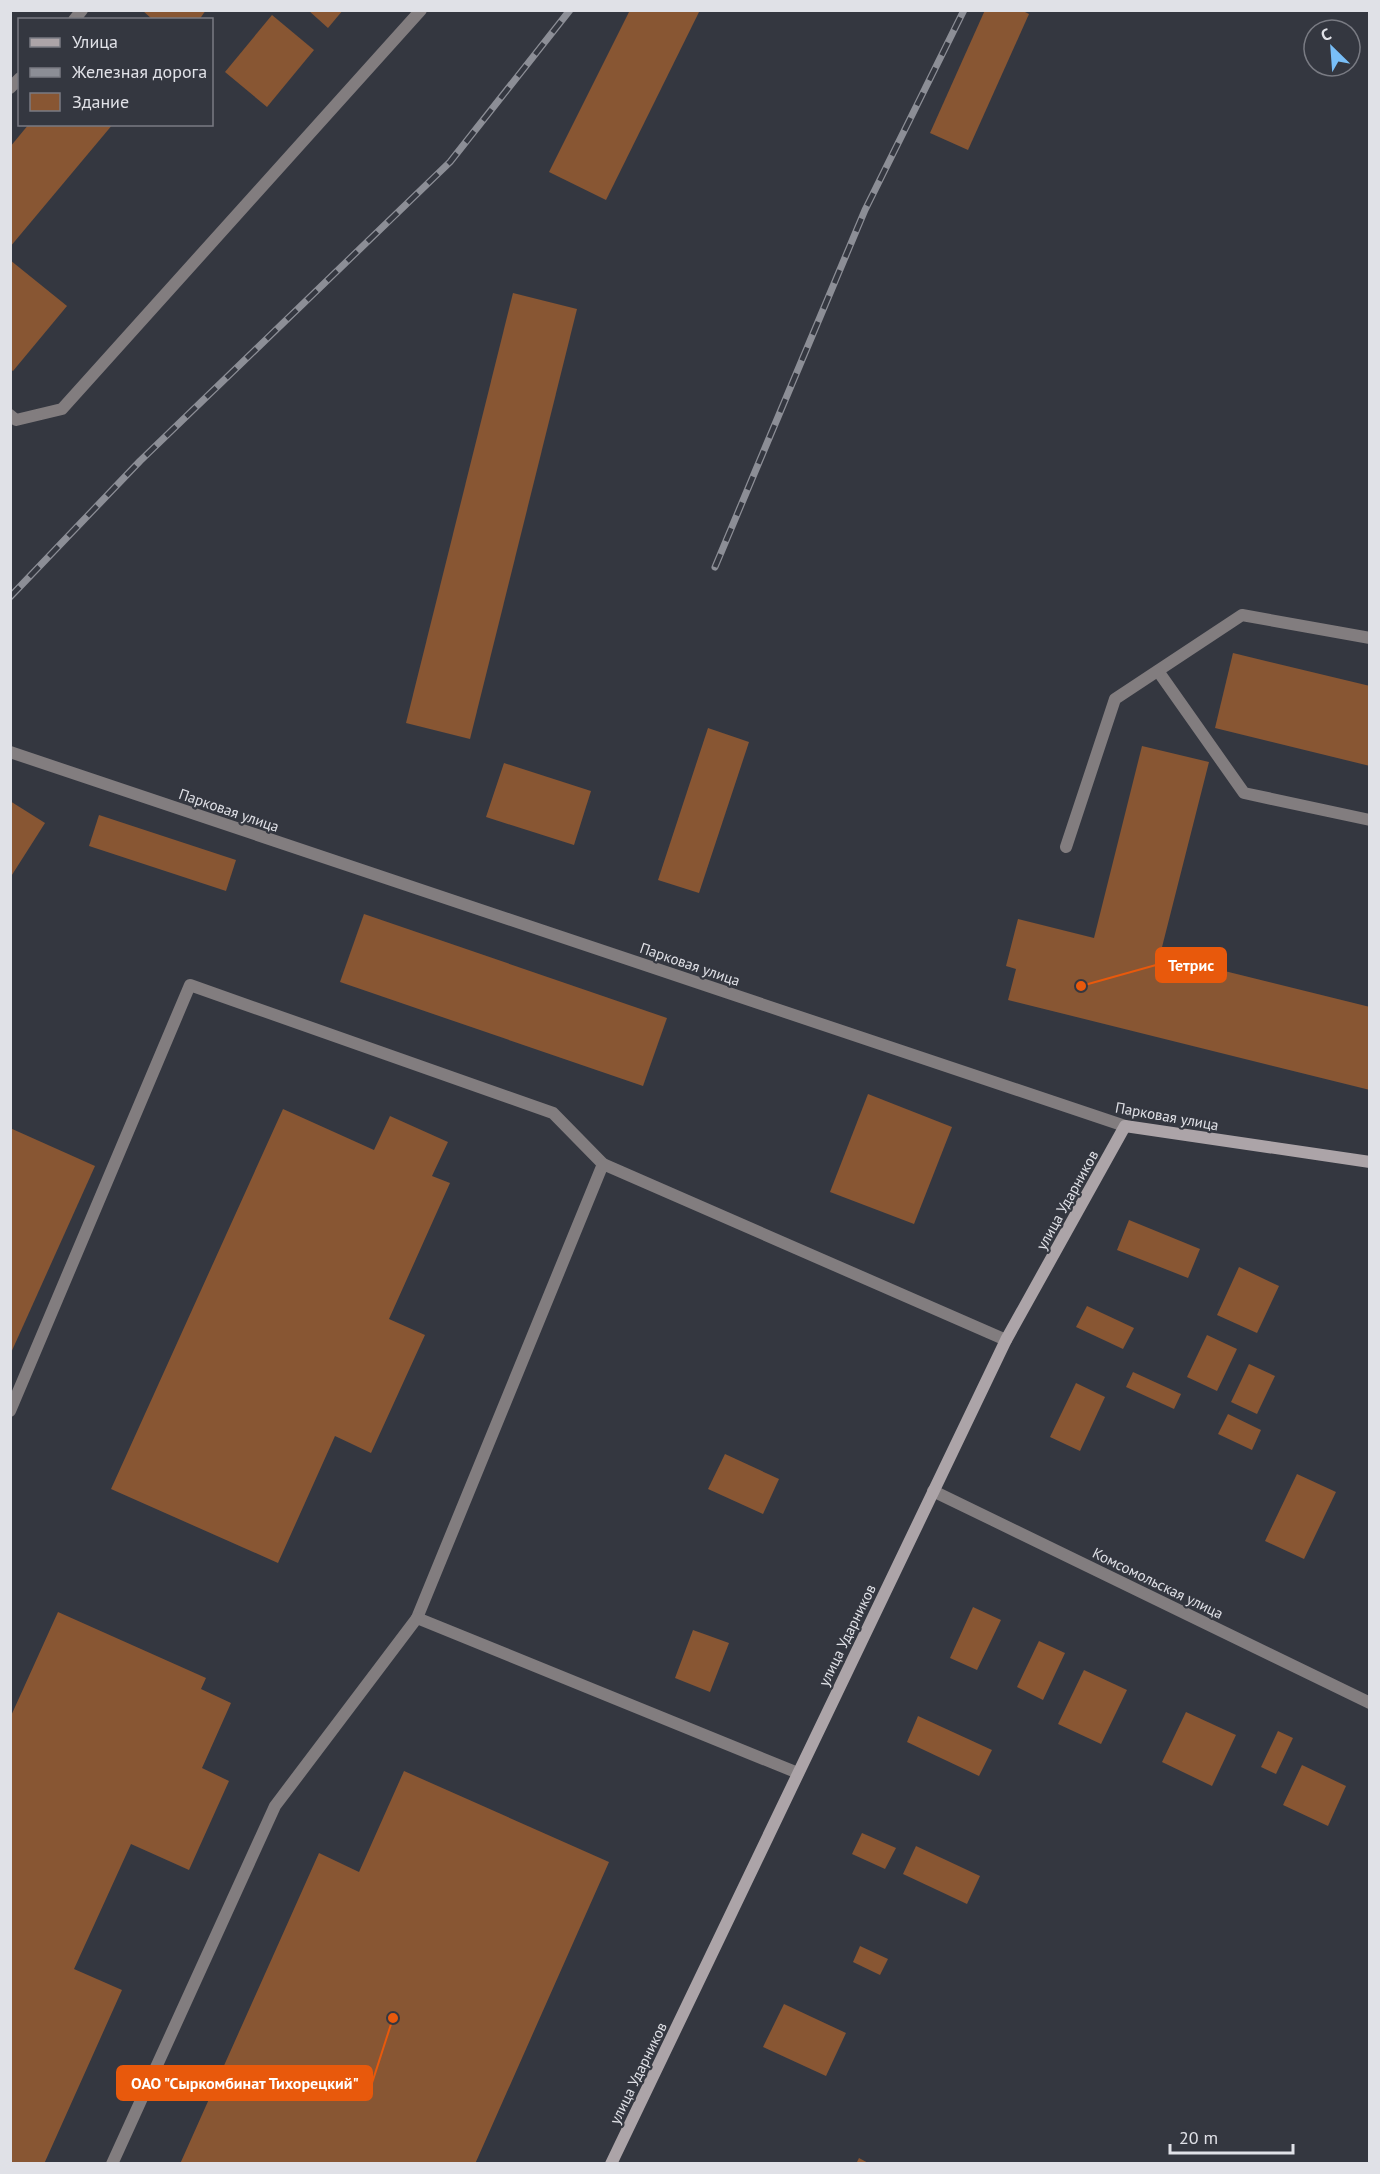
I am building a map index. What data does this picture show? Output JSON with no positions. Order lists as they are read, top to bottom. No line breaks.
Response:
{"streets":{"main road":["Парковая улица","улица Ударников"],"street":["Комсомольская улица"]},"crossings":[["Парковая улица","улица Ударников"],["улица Ударников","Комсомольская улица"]],"places":["Тетрис","ОАО \"Сыркомбинат Тихорецкий\""],"legend":["Улица","Железная дорога","Здание"],"scale_bar":"20 m","north":"top left"}
